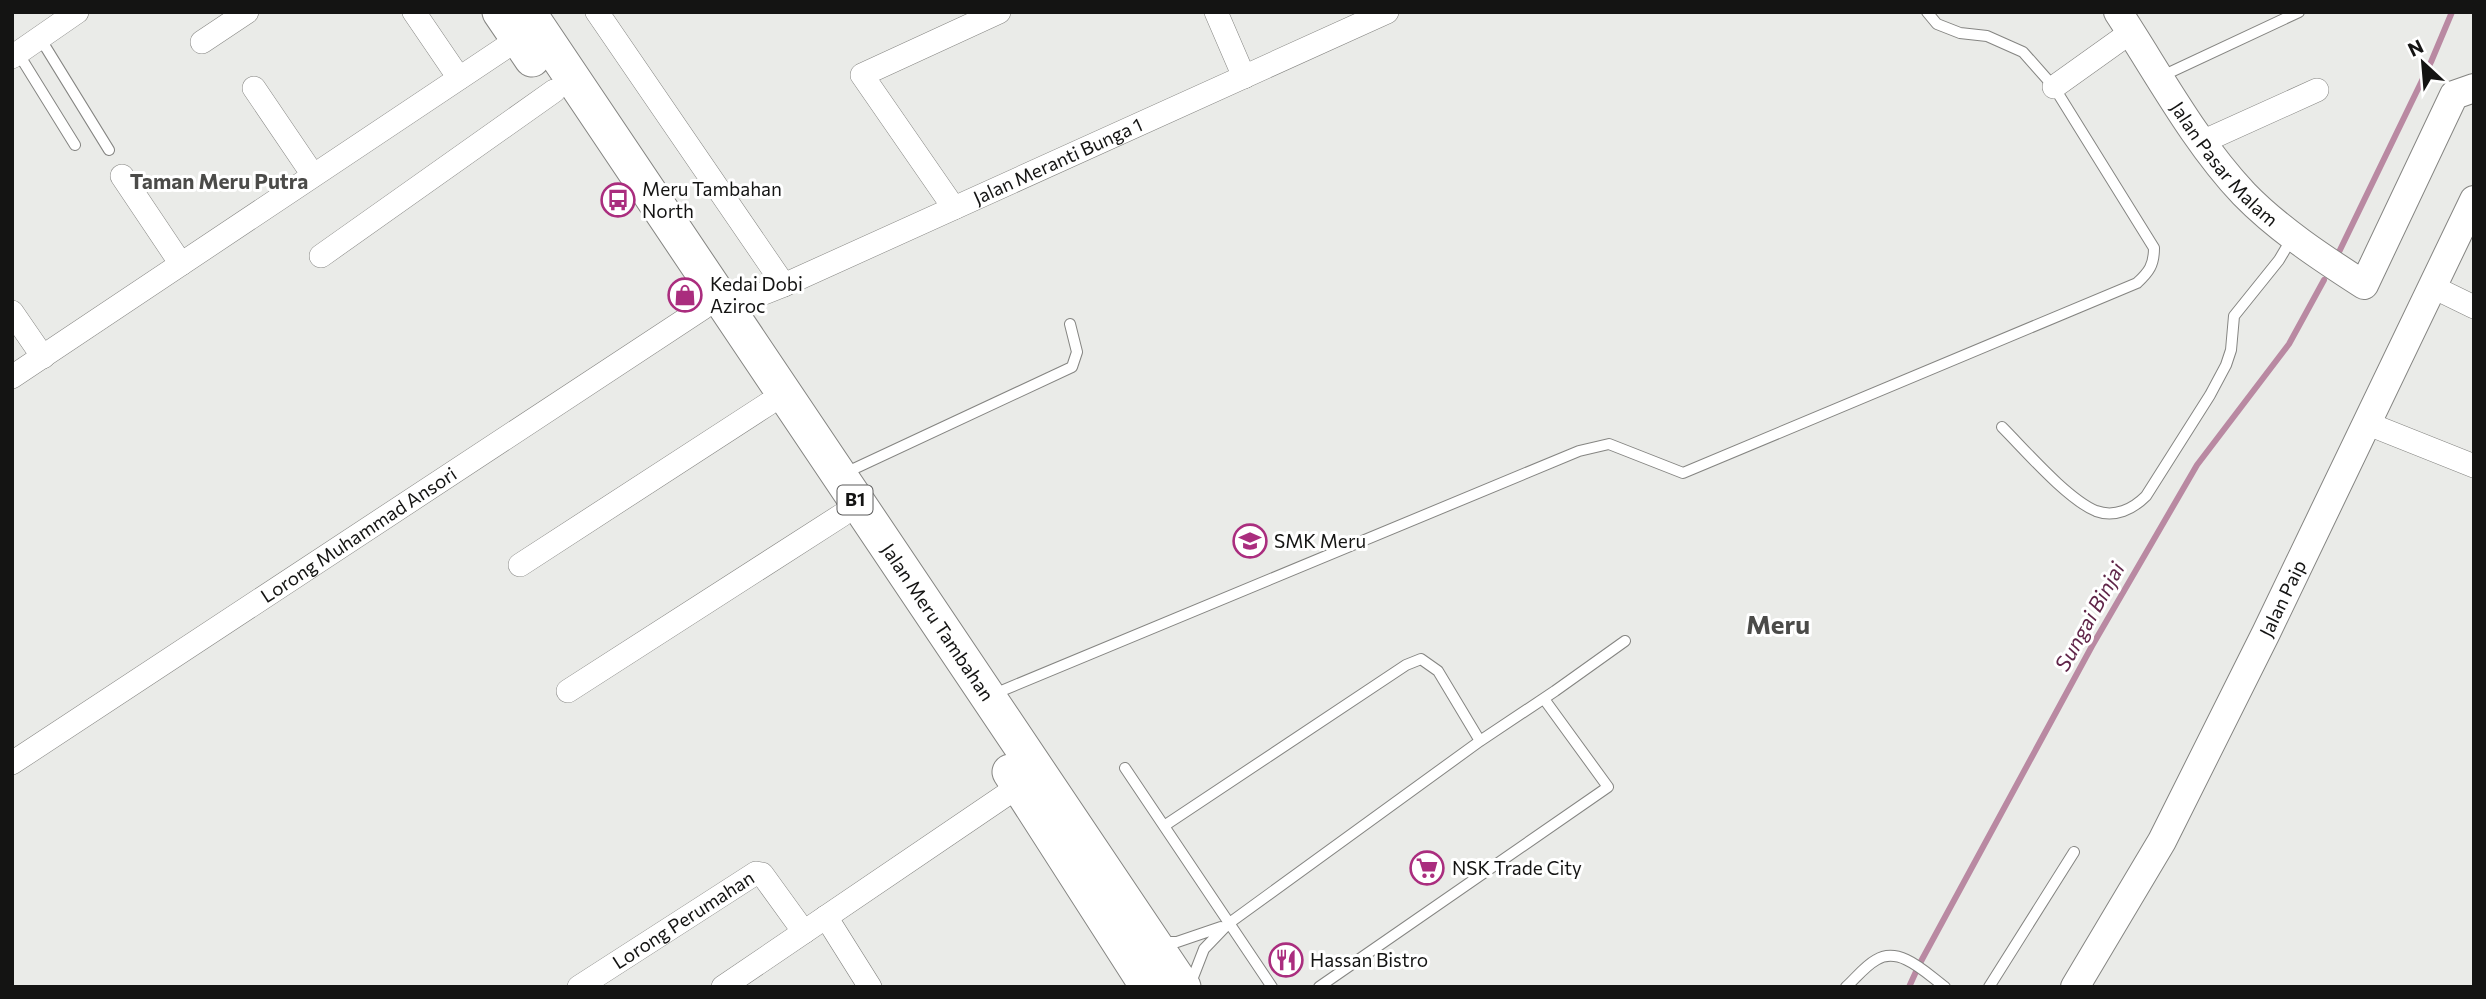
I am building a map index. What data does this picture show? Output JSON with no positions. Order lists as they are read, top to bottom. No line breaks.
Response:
{"streets":{"main road":["B1","Jalan Meru Tambahan"],"street":["Jalan Meranti Bunga 1","Jalan Pasar Malam","Lorong Muhammad Ansori","Jalan Paip","Lorong Perumahan"]},"crossings":[["Jalan Meranti Bunga 1","Lorong Muhammad Ansori"],["Jalan Meranti Bunga 1","Jalan Meru Tambahan"],["Lorong Muhammad Ansori","Jalan Meru Tambahan"]],"districts":["Taman Meru Putra","Meru"],"water":["Sungai Binjai"],"places":{"bus stop":["Meru Tambahan North"],"shop":["Kedai Dobi Aziroc"],"school or university":["SMK Meru"],"supermarket":["NSK Trade City"],"restaurant":["Hassan Bistro"]},"north":"top left"}
